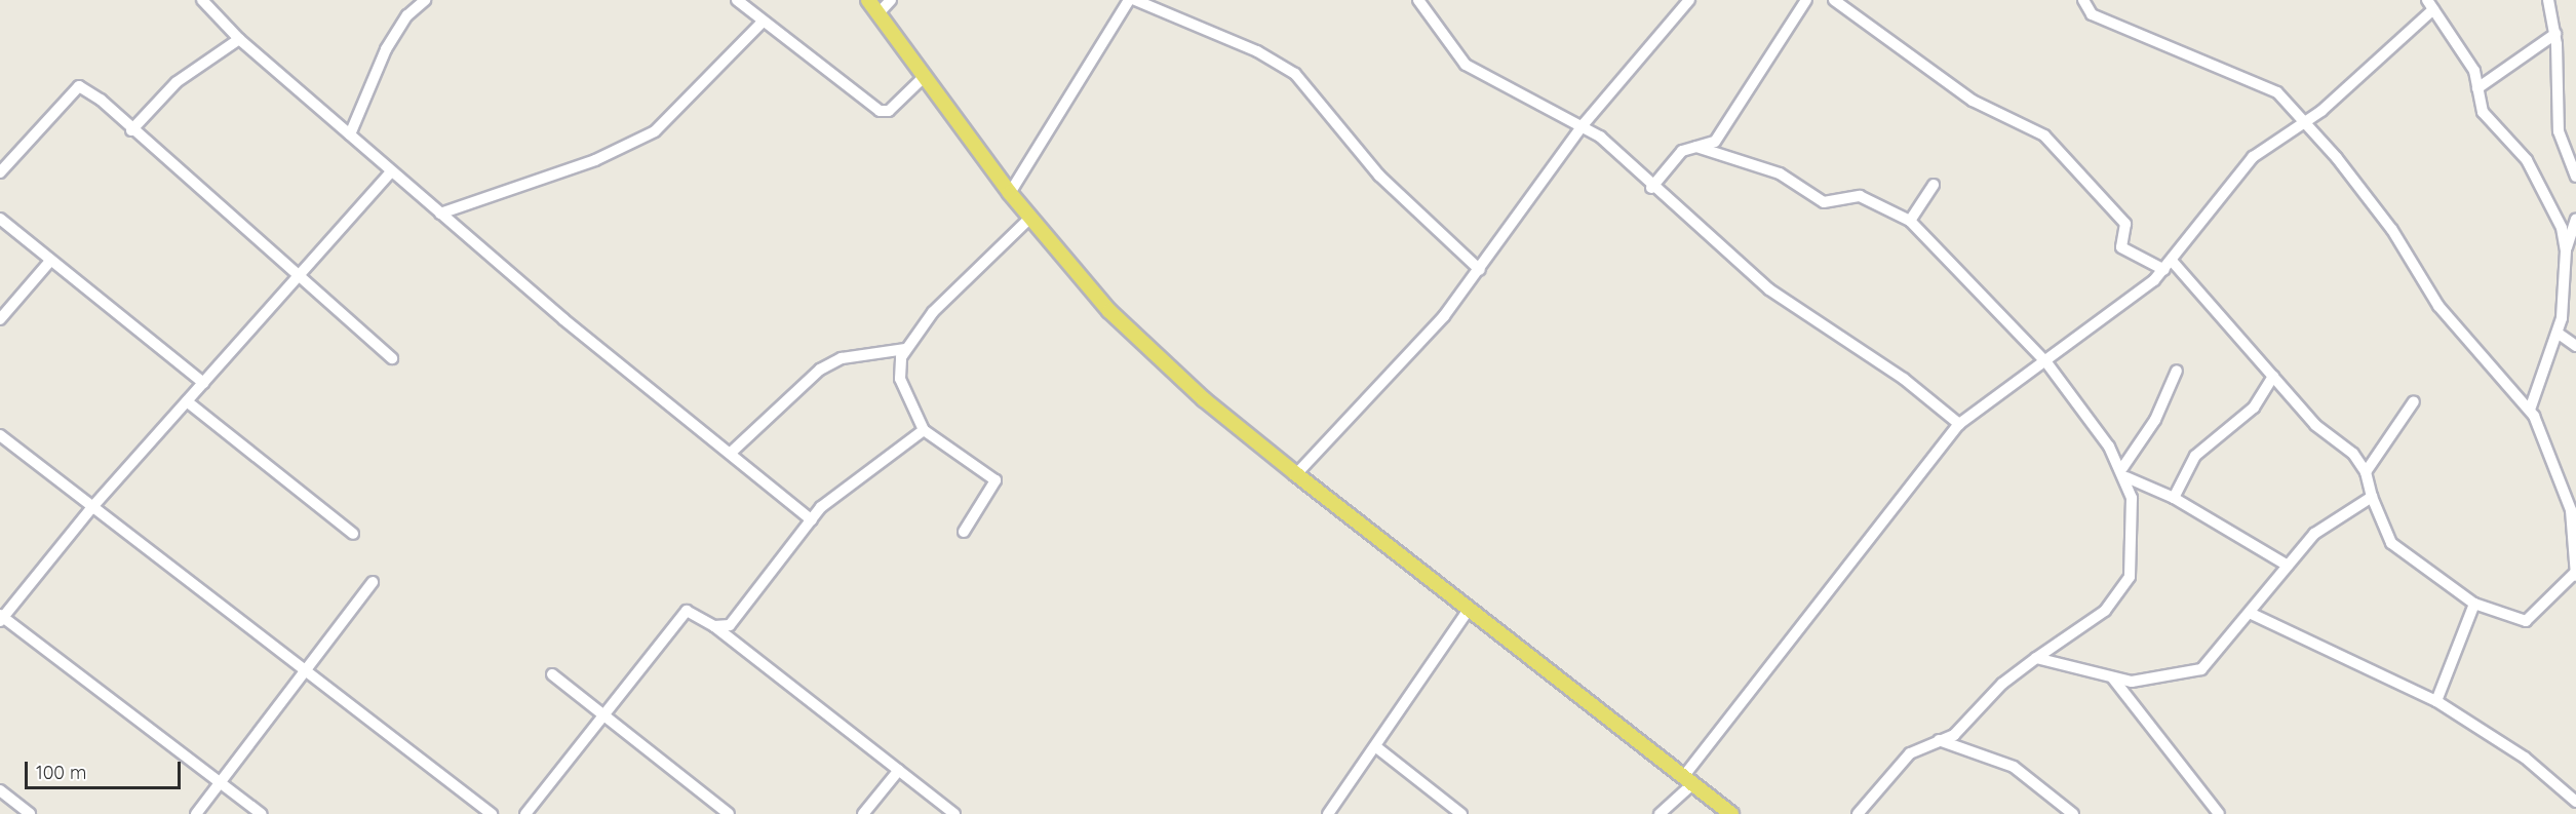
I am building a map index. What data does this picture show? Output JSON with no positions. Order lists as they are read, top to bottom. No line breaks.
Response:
{"scale_bar":"100 m"}
